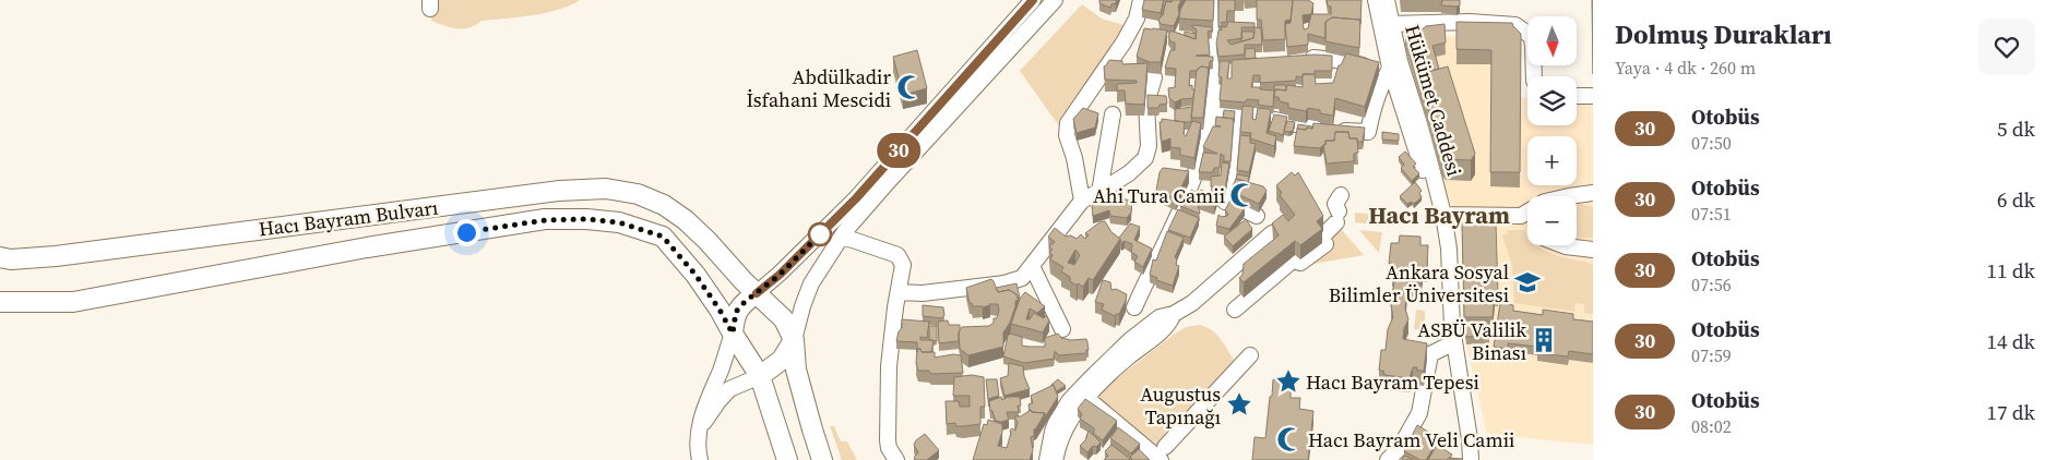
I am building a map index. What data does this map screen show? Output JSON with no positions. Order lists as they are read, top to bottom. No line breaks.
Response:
{"streets":{"main road":["Hacı Bayram Bulvarı"],"street":["Hükümet Caddesi"]},"districts":["Hacı Bayram"],"places":{"mosque":["Abdülkadir İsfahani Mescidi","Ahi Tura Camii","Hacı Bayram Veli Camii"],"school or university":["Ankara Sosyal Bilimler Üniversitesi"],"building":["ASBÜ Valilik Binası"],"place":["Hacı Bayram Tepesi","Augustus Tapınağı"]},"lines":["bus line 30"],"north":"bottom","page":{"on_map":"30","heading":["Dolmuş Durakları","Yaya · 4 dk · 260 m"],"map_buttons":["+","−"],"list":[{"mark":"30","name":"Otobüs","note":"07:50","value":"5 dk"},{"mark":"30","name":"Otobüs","note":"07:51","value":"6 dk"},{"mark":"30","name":"Otobüs","note":"07:56","value":"11 dk"},{"mark":"30","name":"Otobüs","note":"07:59","value":"14 dk"},{"mark":"30","name":"Otobüs","note":"08:02","value":"17 dk"}]}}
